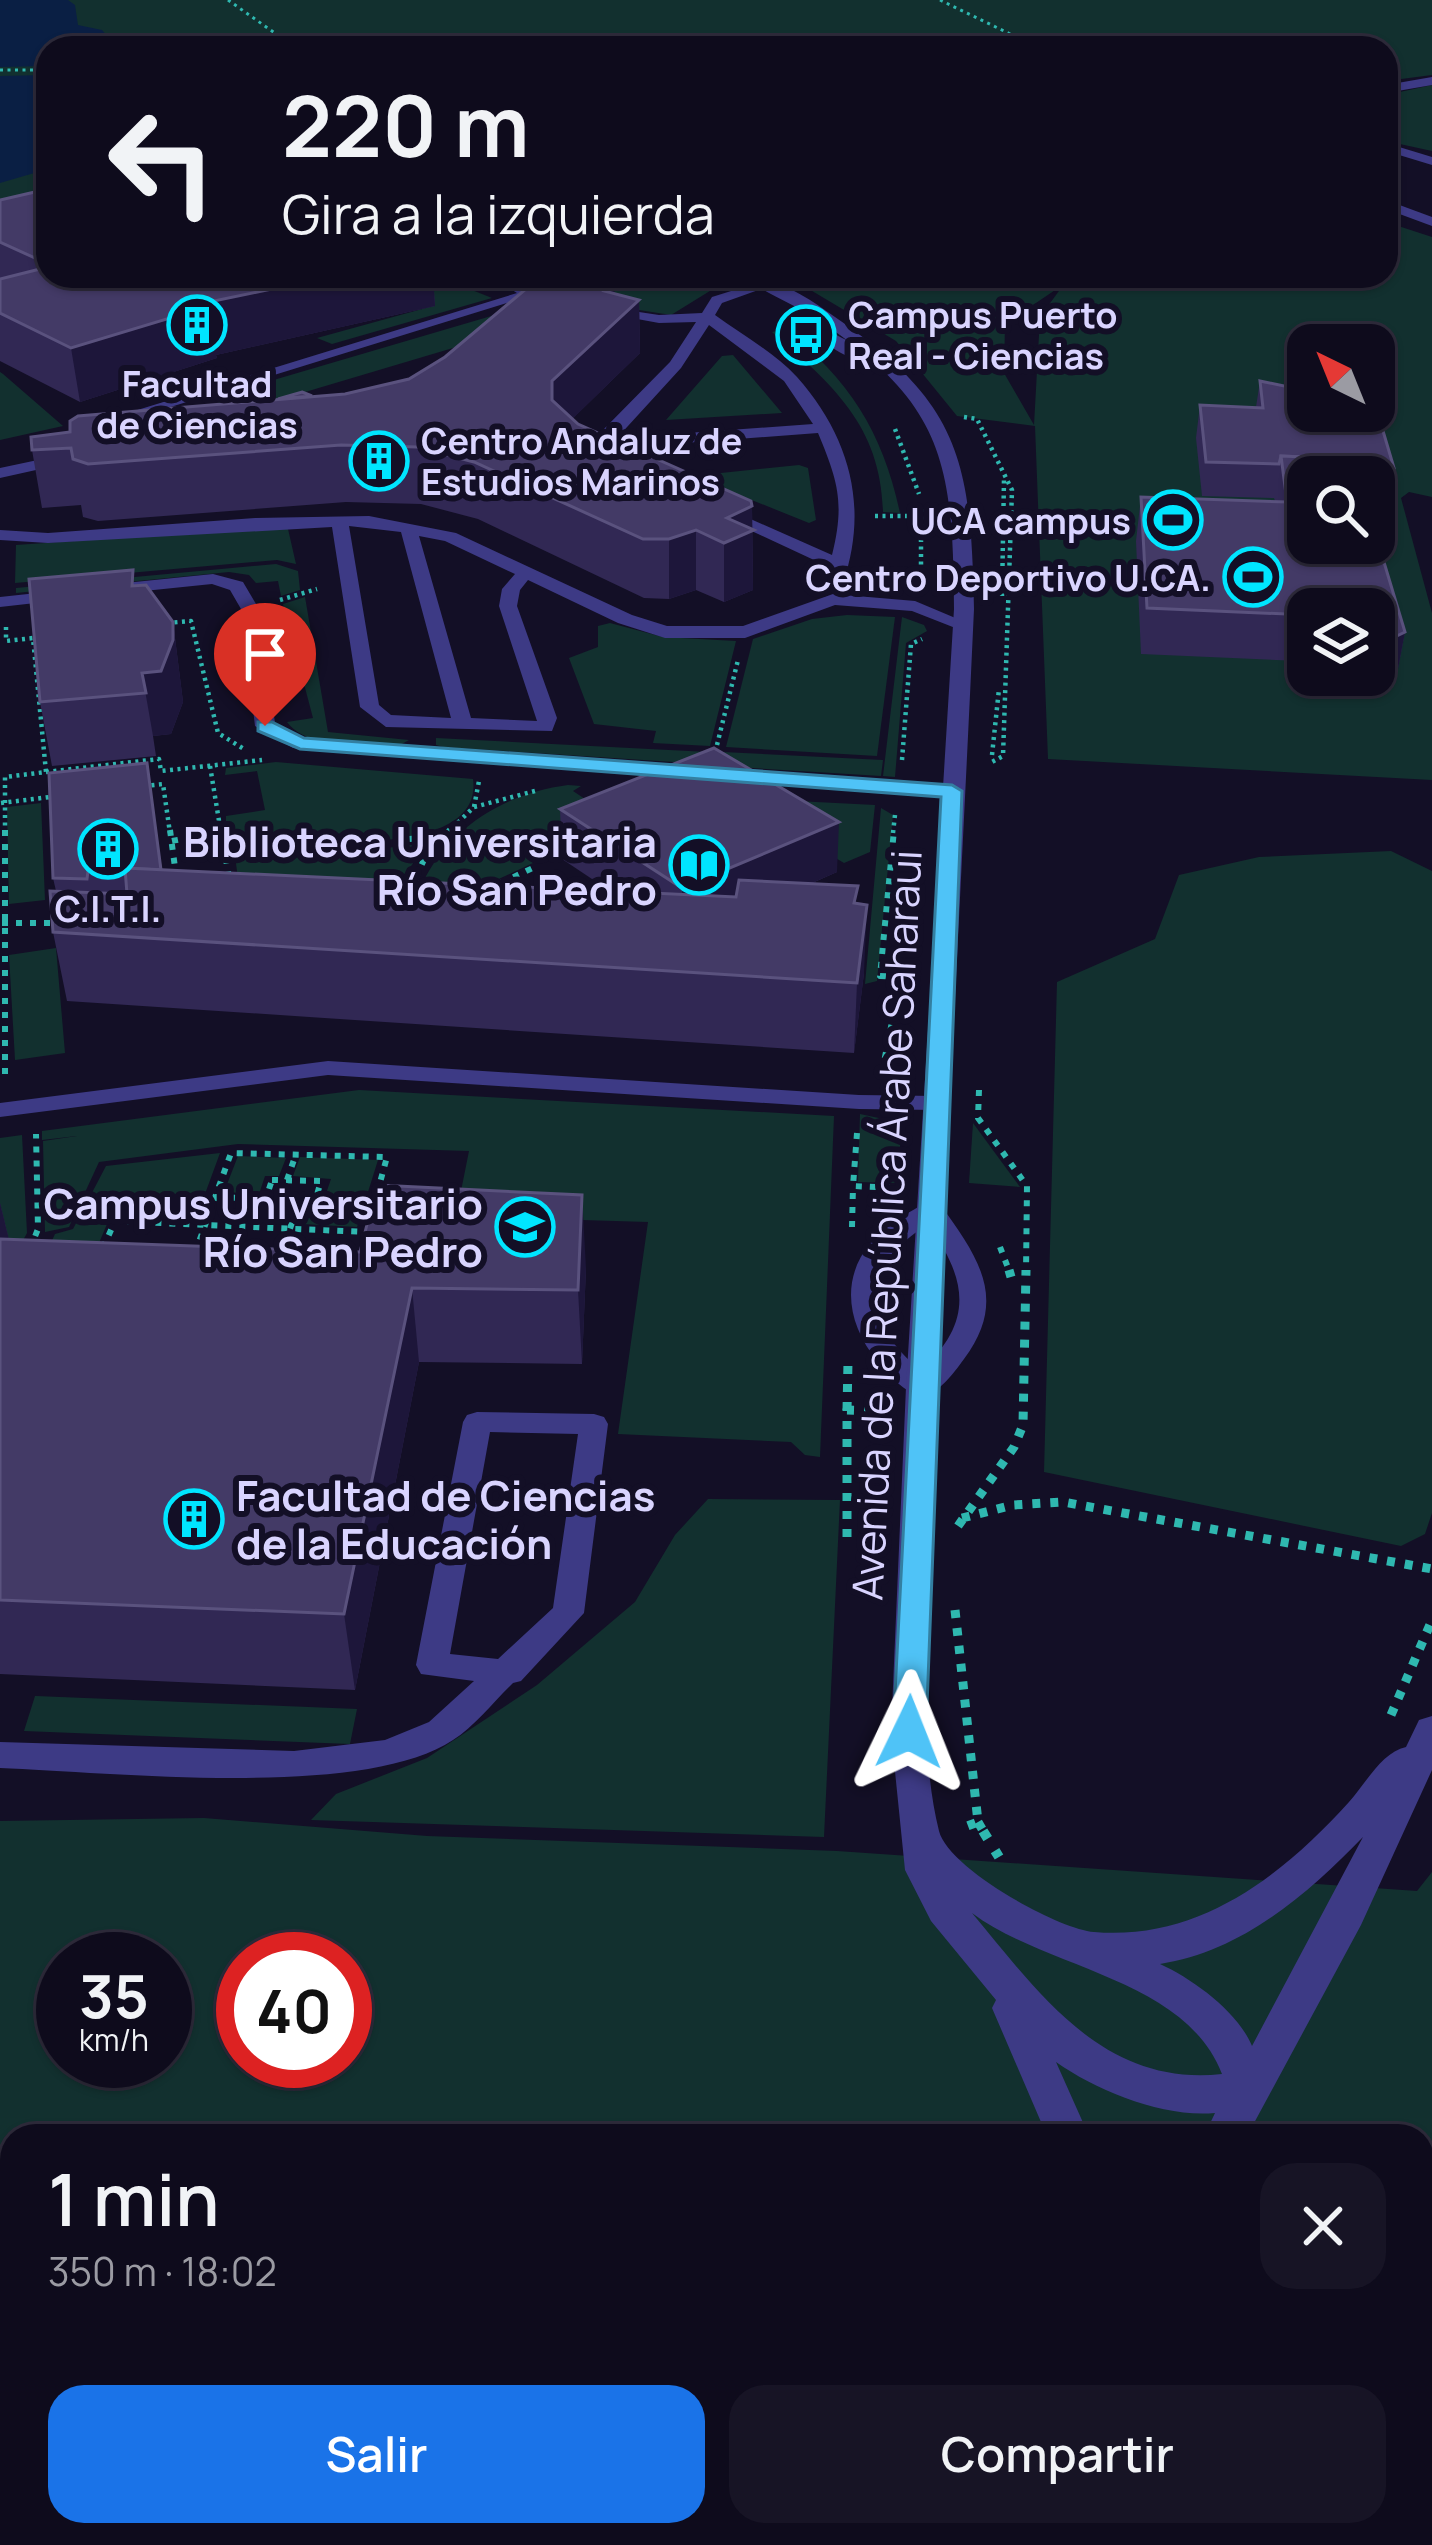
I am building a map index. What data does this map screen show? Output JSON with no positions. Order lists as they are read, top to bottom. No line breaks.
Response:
{"streets":{"street":["Avenida de la República Árabe Saharaui"]},"places":{"building":["Facultad de Ciencias","Centro Andaluz de Estudios Marinos","C.I.T.I.","Facultad de Ciencias de la Educación"],"bus stop":["Campus Puerto Real - Ciencias"],"sports":["UCA campus","Centro Deportivo U.CA."],"library":["Biblioteca Universitaria Río San Pedro"],"school or university":["Campus Universitario Río San Pedro"]},"north":"top left","page":{"turn":["220 m","Gira a la izquierda"],"speed":"35 km/h","limit":"40","heading":["1 min","350 m · 18:02"],"buttons":["Salir","Compartir"]}}
